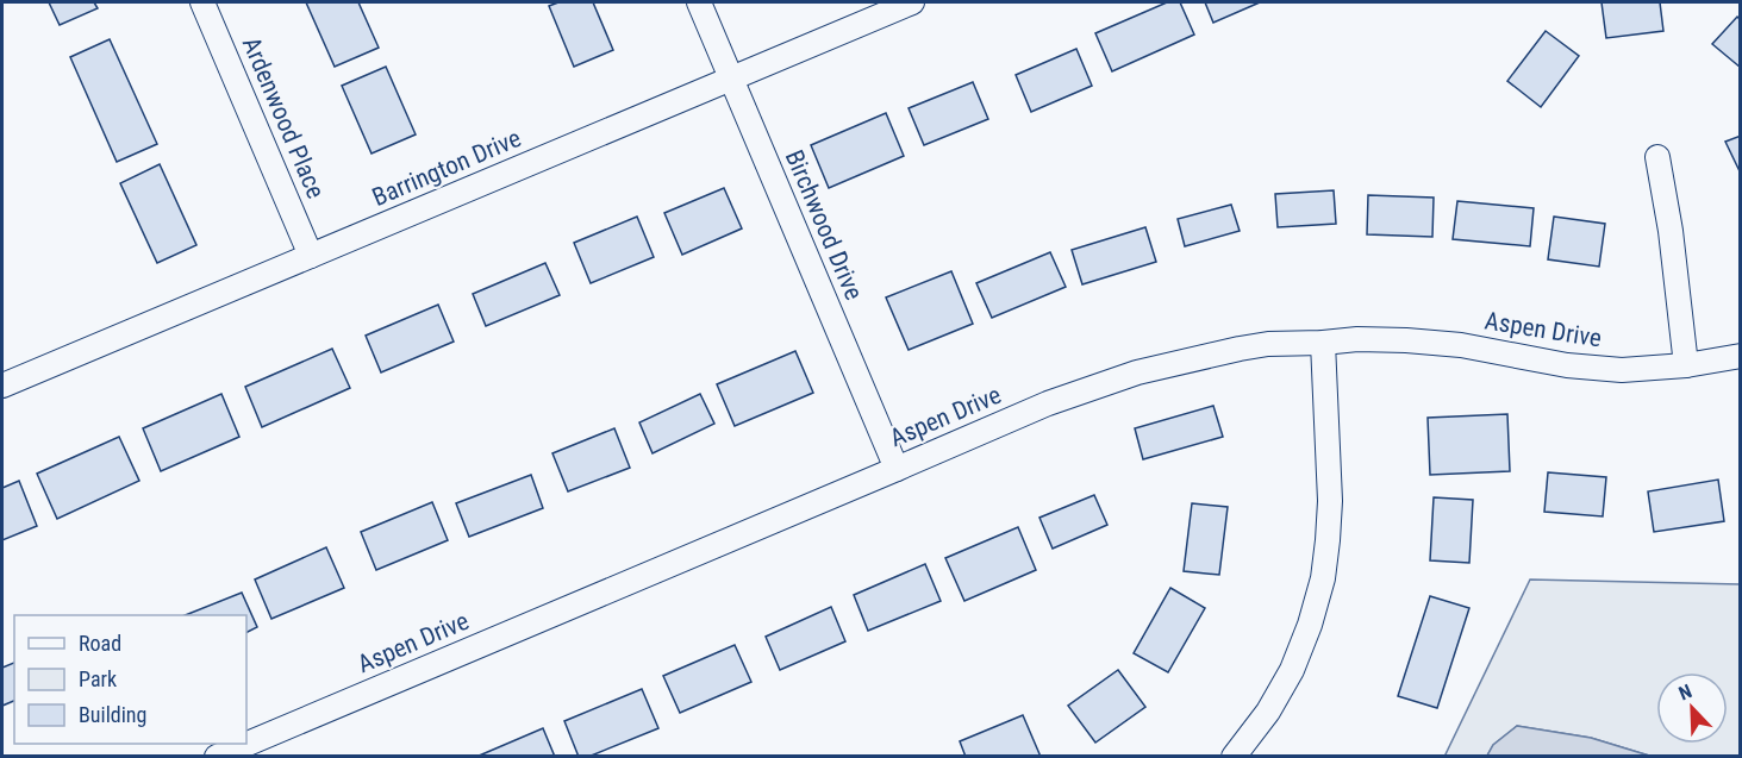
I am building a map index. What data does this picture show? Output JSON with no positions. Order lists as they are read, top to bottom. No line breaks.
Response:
{"streets":{"street":["Ardenwood Place","Barrington Drive","Birchwood Drive","Aspen Drive"]},"crossings":[["Ardenwood Place","Barrington Drive"],["Barrington Drive","Birchwood Drive"],["Birchwood Drive","Aspen Drive"]],"legend":["Road","Park","Building"],"north":"top left"}
